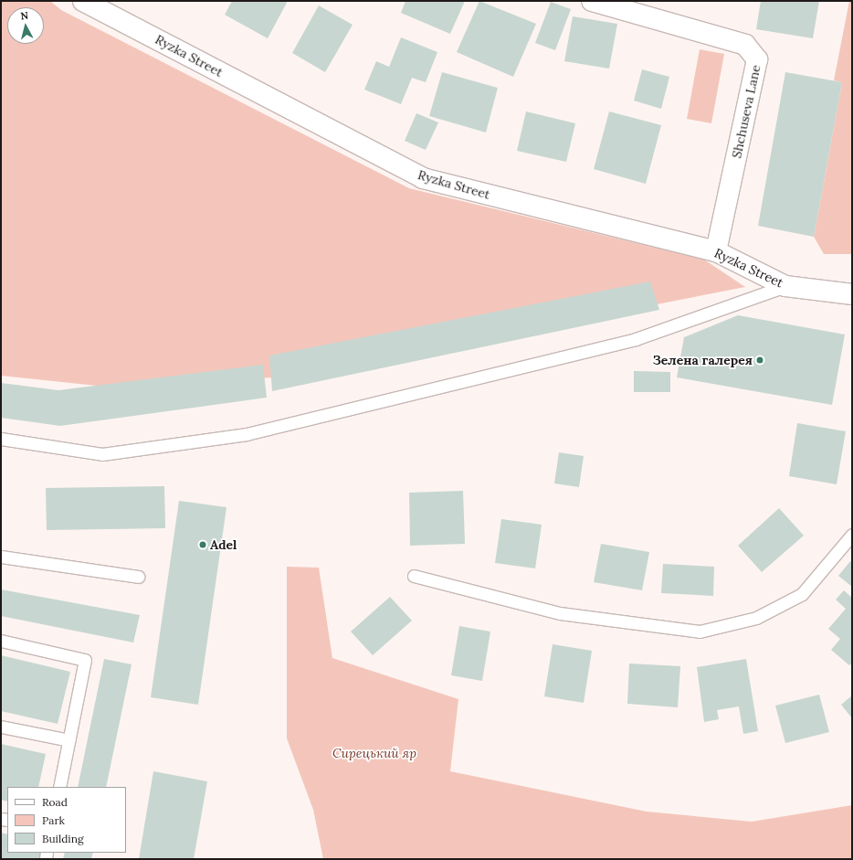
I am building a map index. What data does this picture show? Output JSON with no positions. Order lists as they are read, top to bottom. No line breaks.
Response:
{"streets":{"street":["Ryzka Street","Shchuseva Lane"]},"crossings":[["Ryzka Street","Shchuseva Lane"]],"parks":["Сирецький яр"],"places":["Зелена галерея","Adel"],"legend":["Road","Park","Building"],"north":"top"}
